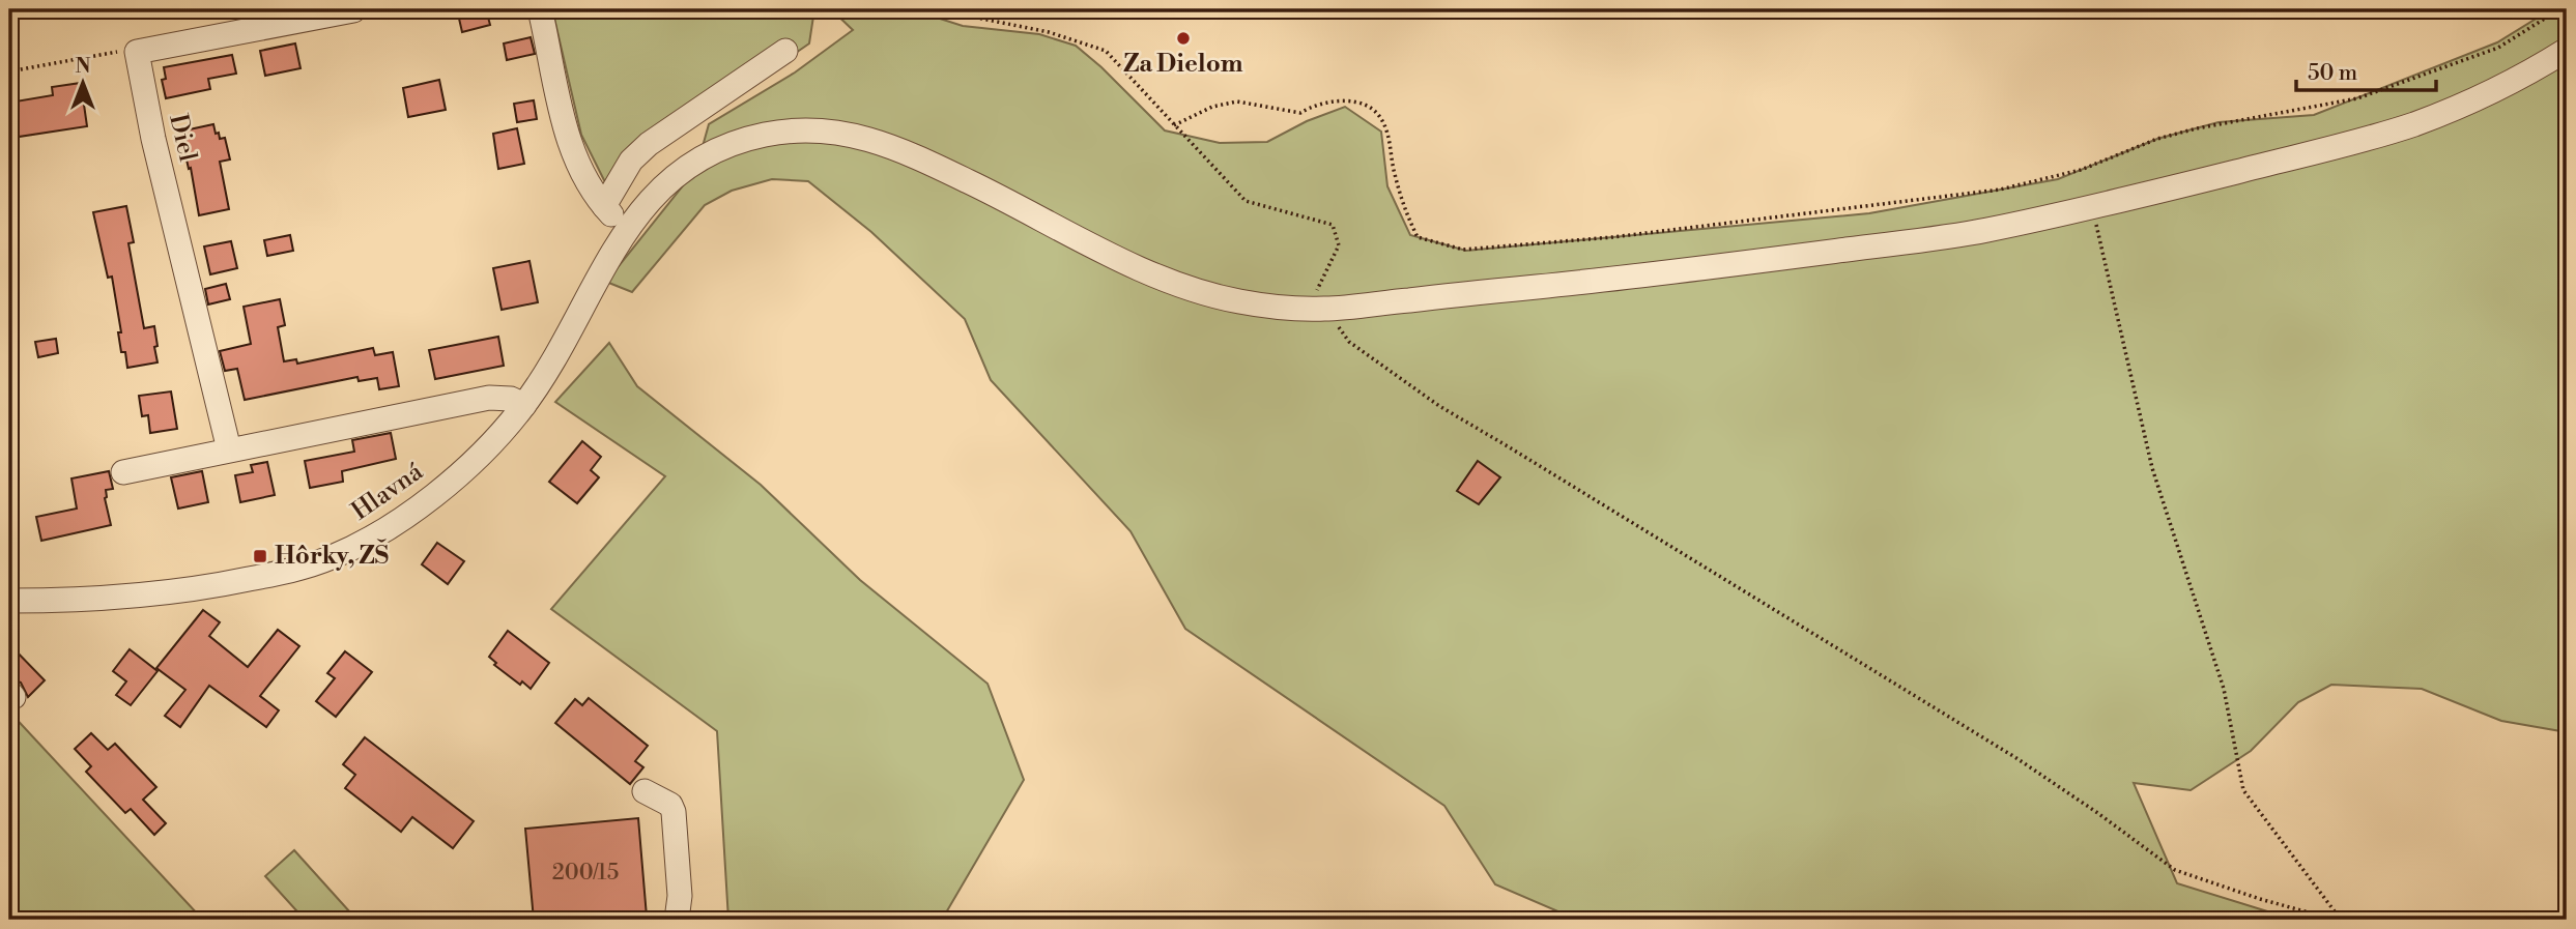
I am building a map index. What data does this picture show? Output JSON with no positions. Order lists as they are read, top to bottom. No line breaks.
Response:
{"streets":{"street":["Diel","Hlavná"]},"places":{"other":["Za Dielom"],"transit":["Hôrky, ZŠ"]},"house_numbers":["200/15"],"scale_bar":"50 m","north":"top"}
